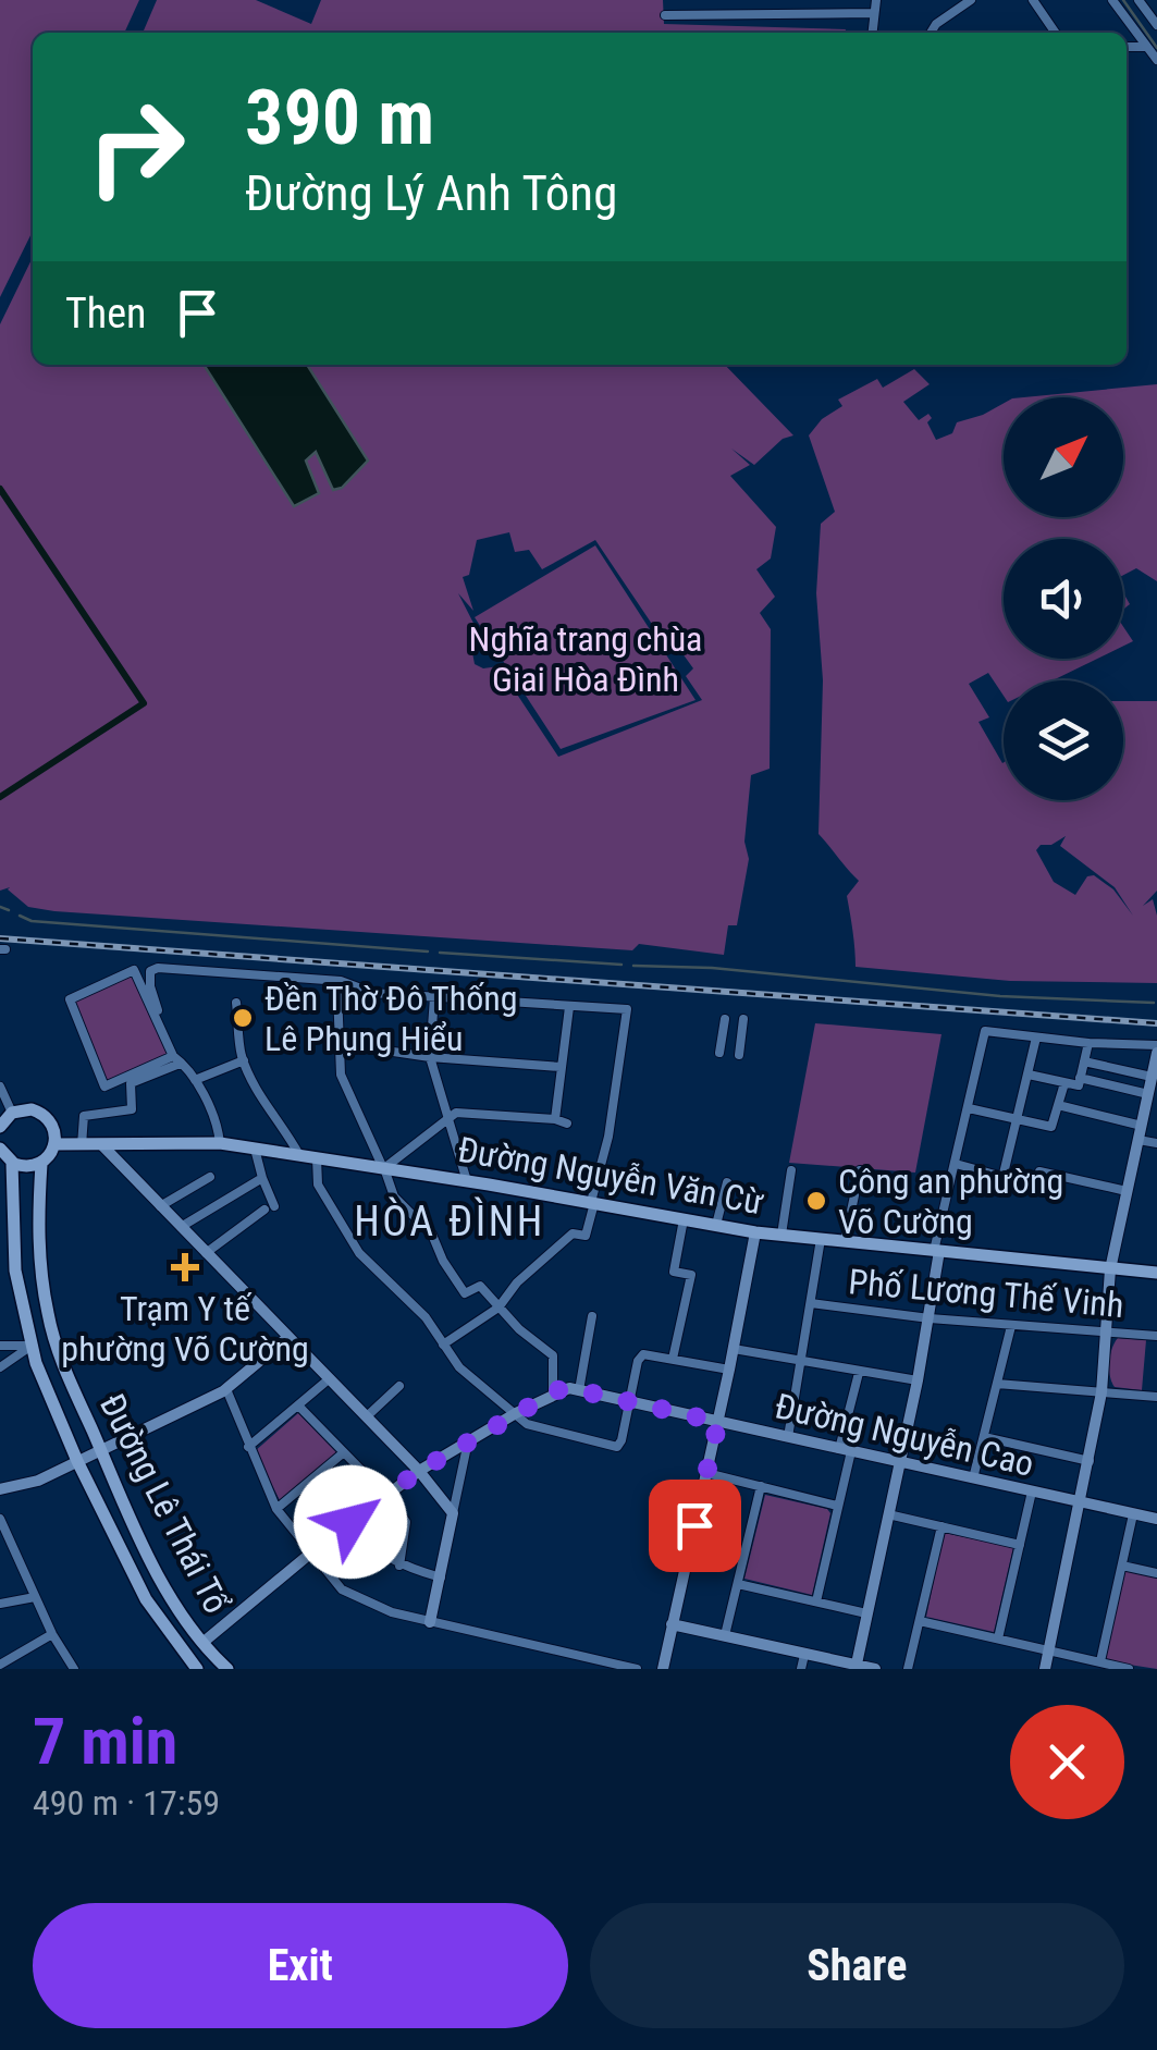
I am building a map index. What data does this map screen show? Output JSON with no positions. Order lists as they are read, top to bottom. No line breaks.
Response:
{"streets":{"main road":["Đường Nguyễn Văn Cừ","Đường Lê Thái Tổ"],"street":["Phố Lương Thế Vinh","Đường Nguyễn Cao"]},"crossings":[["Đường Nguyễn Cao","Đường Lê Thái Tổ"]],"districts":["HÒA ĐÌNH"],"parks":["Nghĩa trang chùa Giai Hòa Đình"],"places":{"other":["Đền Thờ Đô Thống Lê Phụng Hiểu","Công an phường Võ Cường"],"health":["Trạm Y tế phường Võ Cường"]},"north":"top right","page":{"turn":["390 m","Đường Lý Anh Tông"],"then":"Then","heading":["7 min","490 m · 17:59"],"buttons":["Exit","Share"]}}
